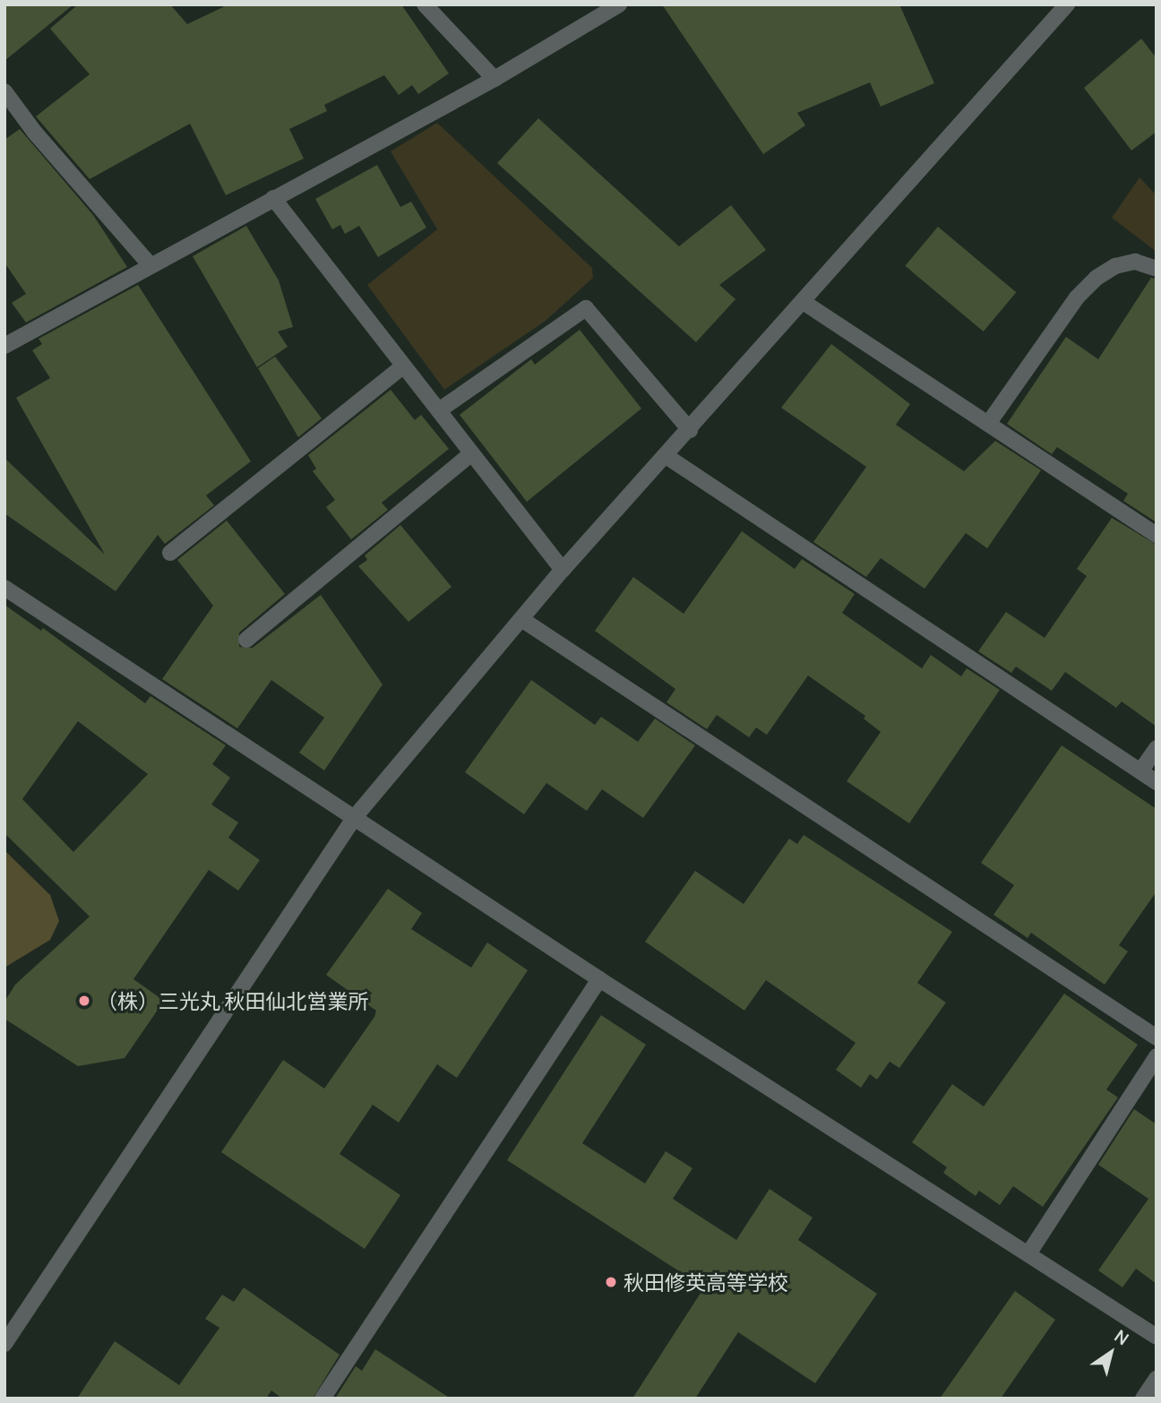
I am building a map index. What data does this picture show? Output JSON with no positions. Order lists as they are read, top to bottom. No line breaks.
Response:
{"places":["（株）三光丸 秋田仙北営業所","秋田修英高等学校"],"north":"top right"}
